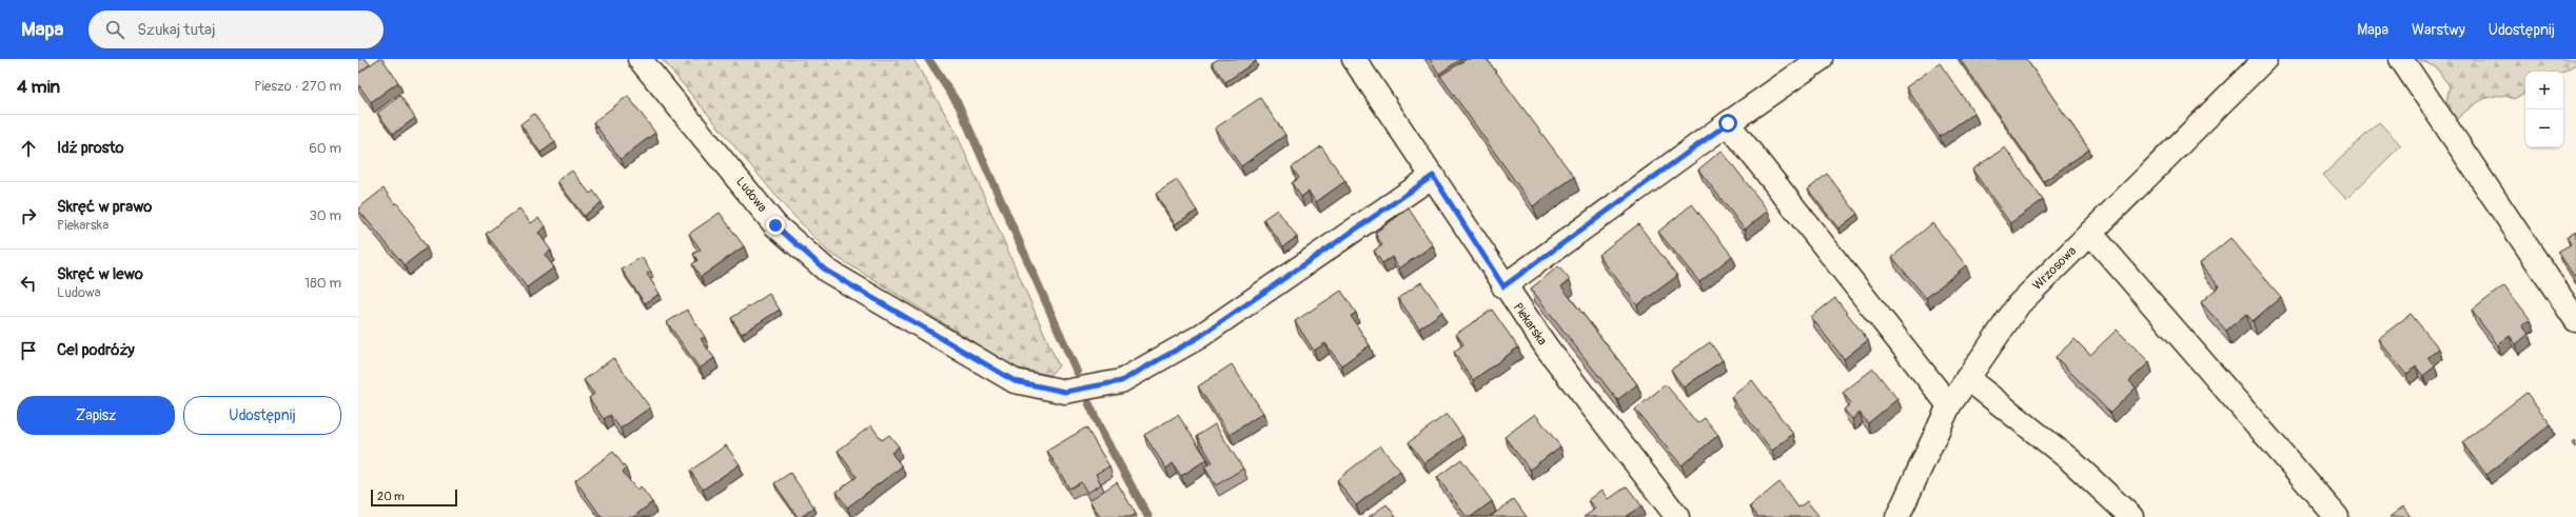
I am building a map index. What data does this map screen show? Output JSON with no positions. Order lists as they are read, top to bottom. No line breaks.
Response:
{"streets":{"street":["Ludowa","Wrzosowa","Piekarska"]},"crossings":[["Ludowa","Piekarska"]],"scale_bar":"20 m","page":{"header":"Mapa","search":"Szukaj tutaj","nav":["Mapa","Warstwy","Udostępnij"],"heading":["4 min","Pieszo · 270 m"],"map_buttons":["+","−"],"list":[["Idź prosto","60 m"],["Skręć w prawo","Piekarska","30 m"],["Skręć w lewo","Ludowa","180 m"],"Cel podróży"],"buttons":["Zapisz","Udostępnij"],"scale":"20 m"}}
